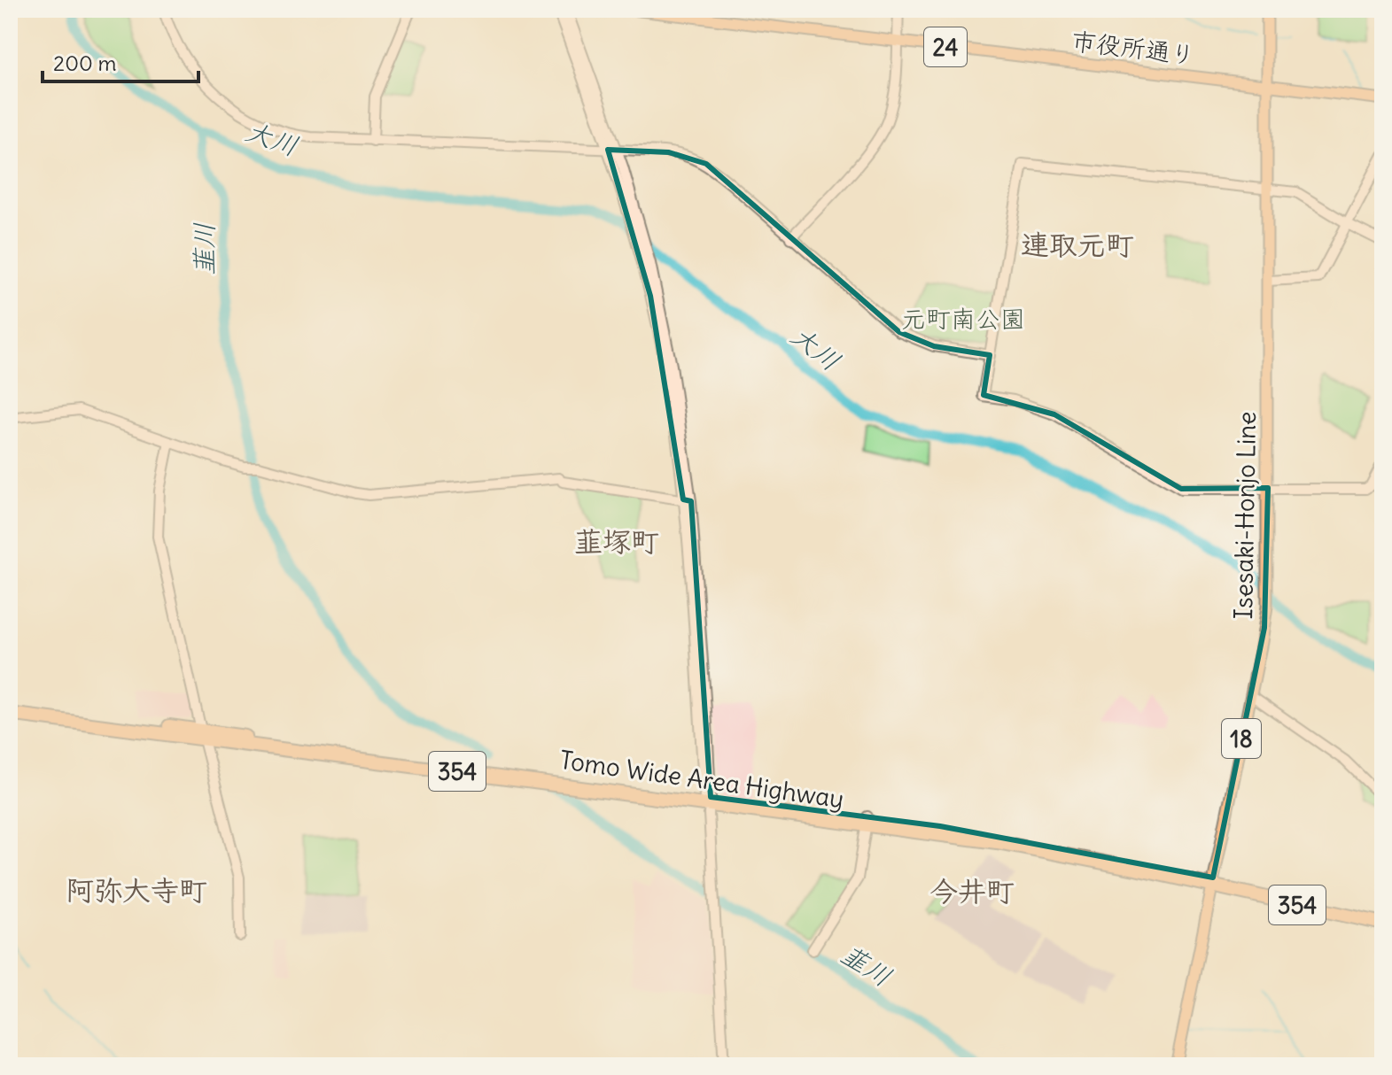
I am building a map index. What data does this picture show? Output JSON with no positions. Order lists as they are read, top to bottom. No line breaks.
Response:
{"streets":{"highway":["354","Tomo Wide Area Highway"],"main road":["24","市役所通り","Isesaki-Honjo Line","18"]},"crossings":[["市役所通り","Isesaki-Honjo Line"],["Isesaki-Honjo Line","Tomo Wide Area Highway"]],"districts":["連取元町","韮塚町","阿弥大寺町","今井町"],"water":["大川","韮川"],"parks":["元町南公園"],"scale_bar":"200 m"}
